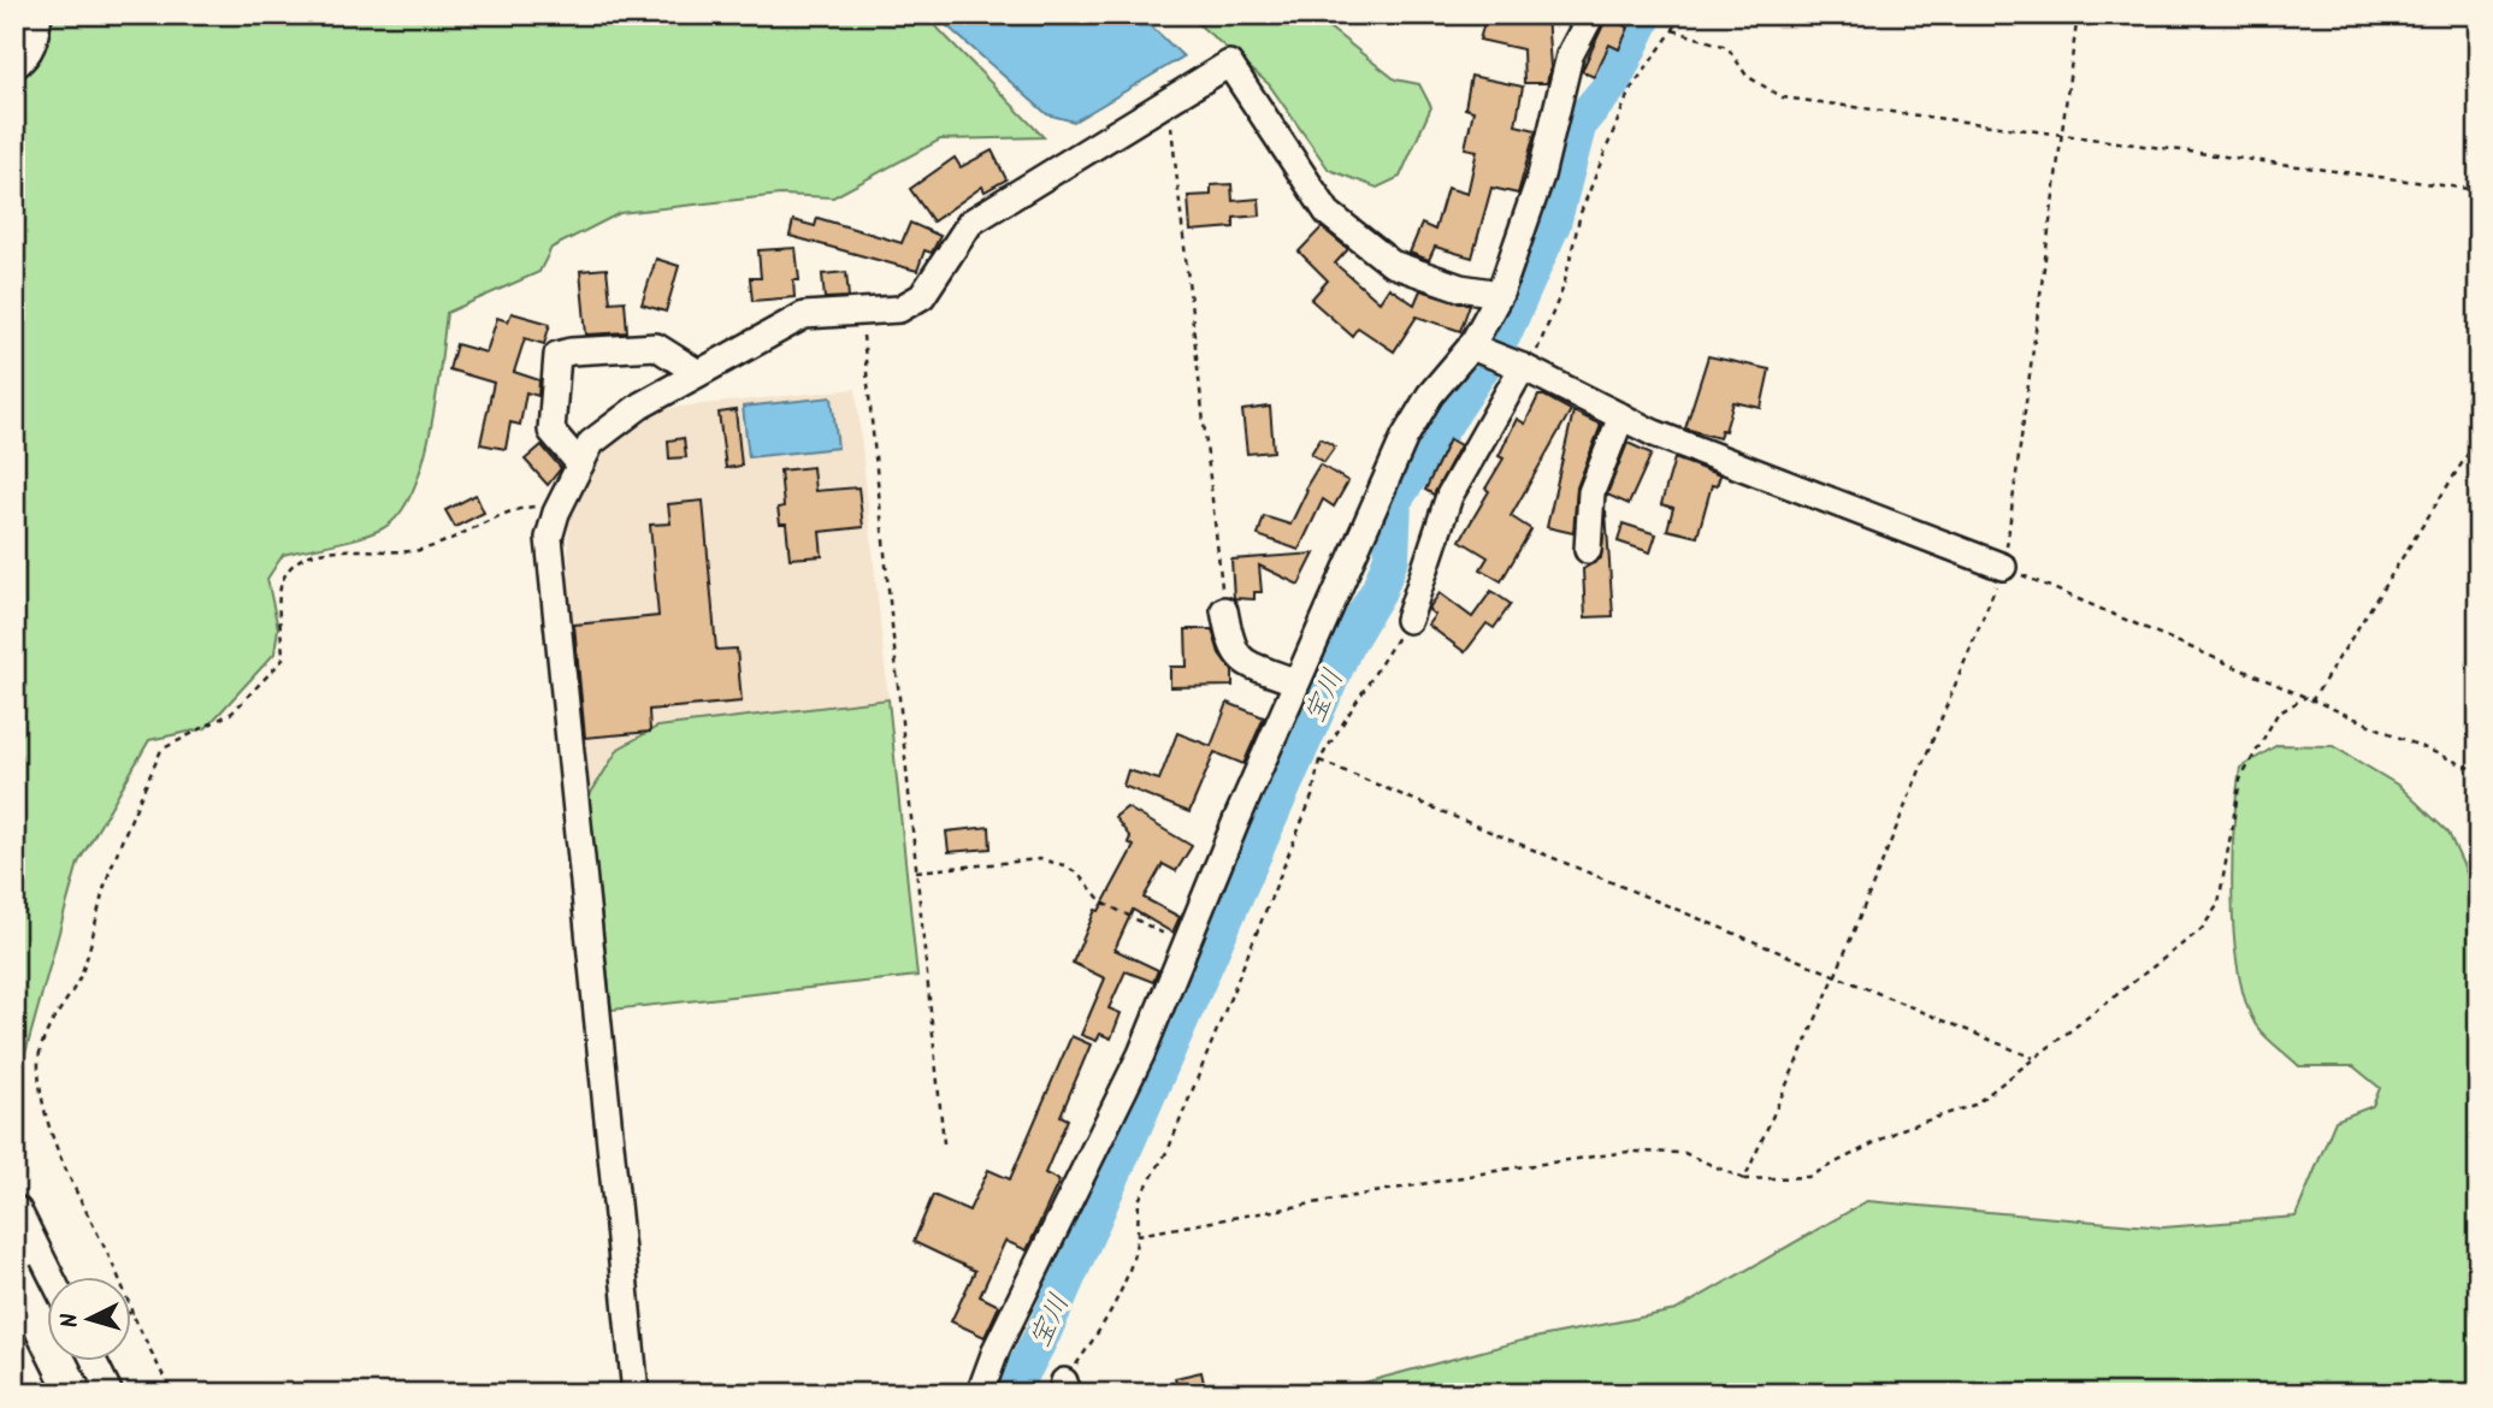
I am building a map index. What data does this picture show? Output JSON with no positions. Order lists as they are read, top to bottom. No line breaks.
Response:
{"water":["宝川"],"north":"left"}
